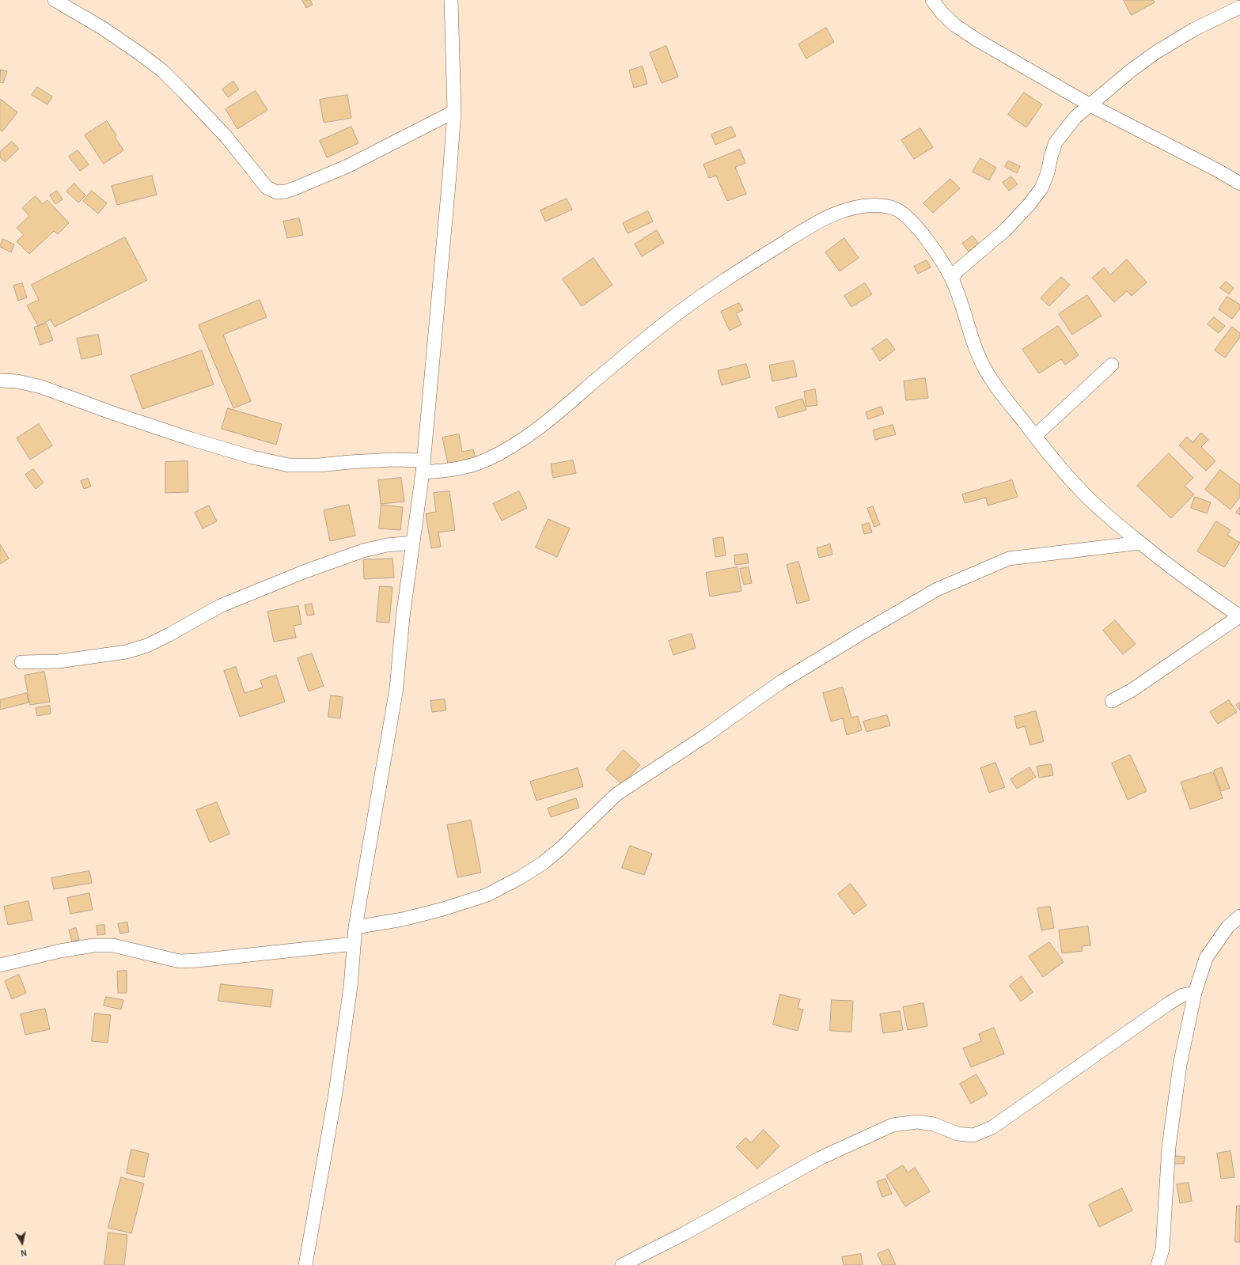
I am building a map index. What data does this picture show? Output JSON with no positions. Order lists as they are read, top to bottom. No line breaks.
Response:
{"north":"bottom"}
